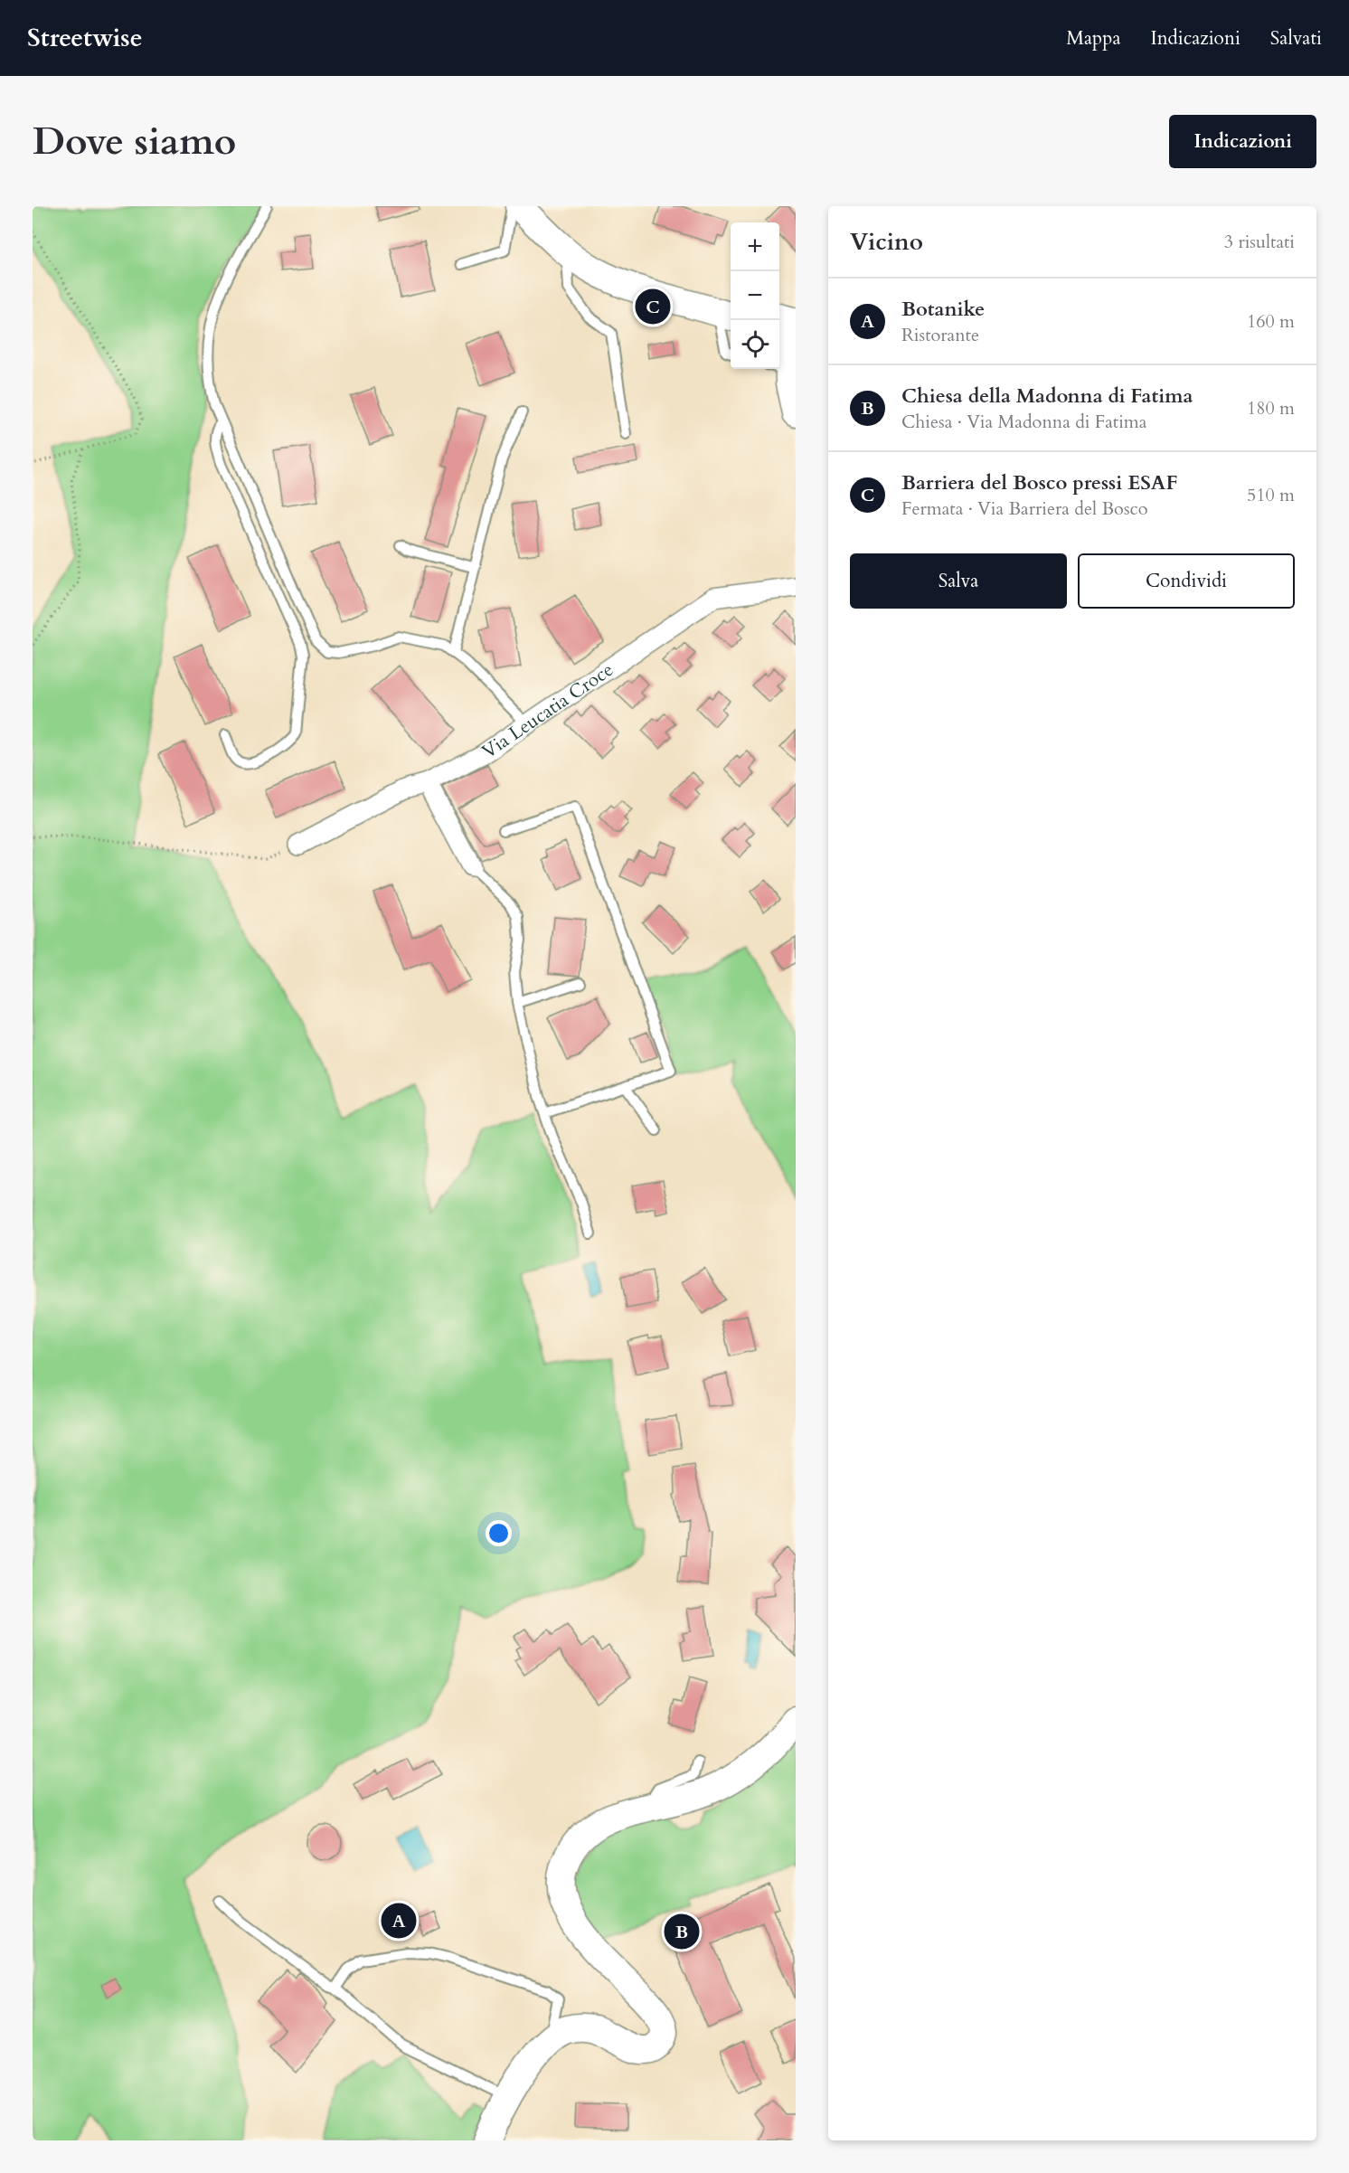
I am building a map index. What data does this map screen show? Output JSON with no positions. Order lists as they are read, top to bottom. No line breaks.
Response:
{"streets":{"street":["Via Leucatia Croce"]},"page":{"header":"Streetwise","nav":["Mappa","Indicazioni","Salvati"],"buttons":["Indicazioni",["Salva","Condividi"]],"title":"Dove siamo","heading":["Vicino","3 risultati"],"map_buttons":["+","−"],"list":[{"mark":"A","name":"Botanike","note":"Ristorante","value":"160 m"},{"mark":"B","name":"Chiesa della Madonna di Fatima","note":"Chiesa · Via Madonna di Fatima","value":"180 m"},{"mark":"C","name":"Barriera del Bosco pressi ESAF","note":"Fermata · Via Barriera del Bosco","value":"510 m"}],"pins":["C","A","B"]}}
